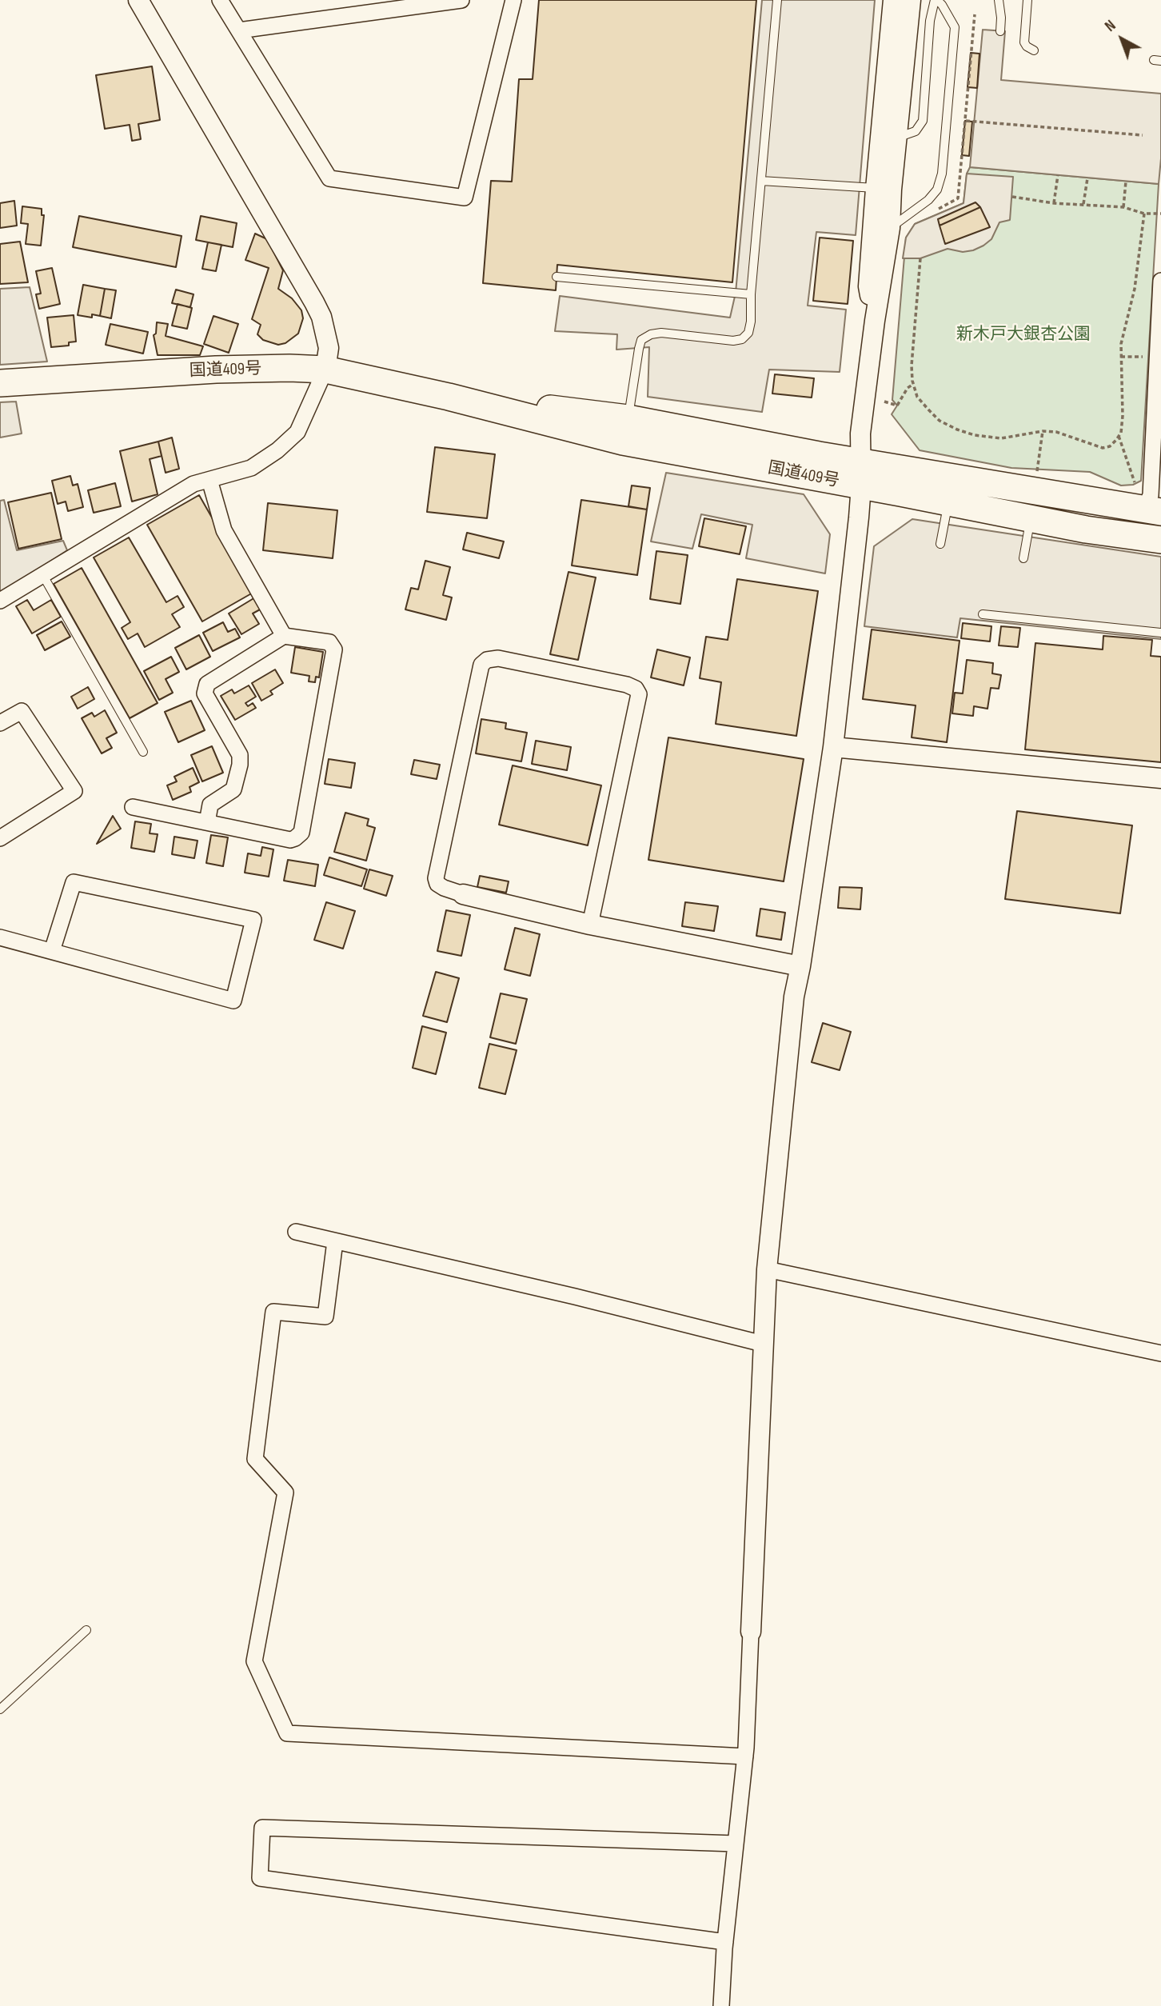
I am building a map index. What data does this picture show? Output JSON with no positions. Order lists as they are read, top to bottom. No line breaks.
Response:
{"streets":{"highway":["国道409号"]},"parks":["新木戸大銀杏公園"],"north":"top left"}
